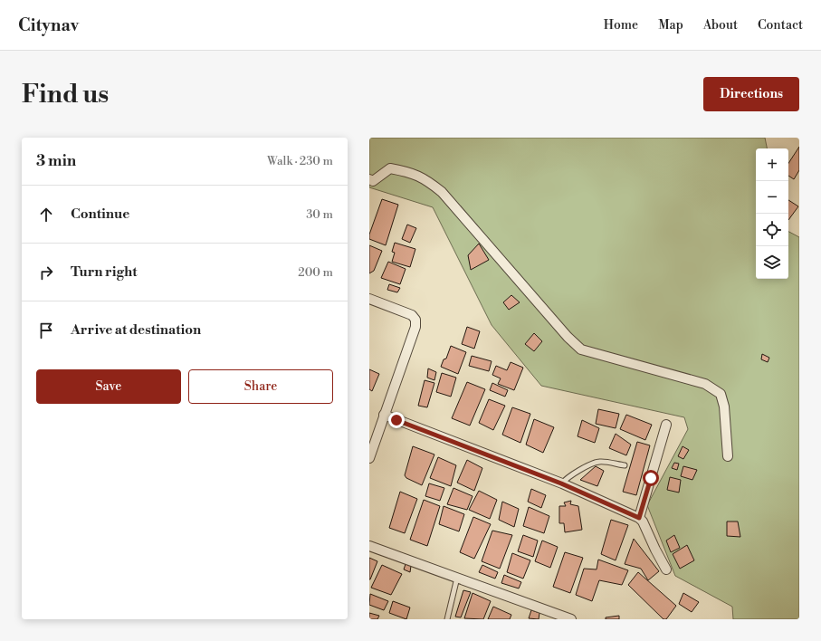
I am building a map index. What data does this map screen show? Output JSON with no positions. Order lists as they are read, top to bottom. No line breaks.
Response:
{"page":{"header":"Citynav","nav":["Home","Map","About","Contact"],"buttons":["Directions",["Save","Share"]],"title":"Find us","heading":["3 min","Walk · 230 m"],"map_buttons":["+","−"],"list":[["Continue","30 m"],["Turn right","200 m"],"Arrive at destination"]}}
